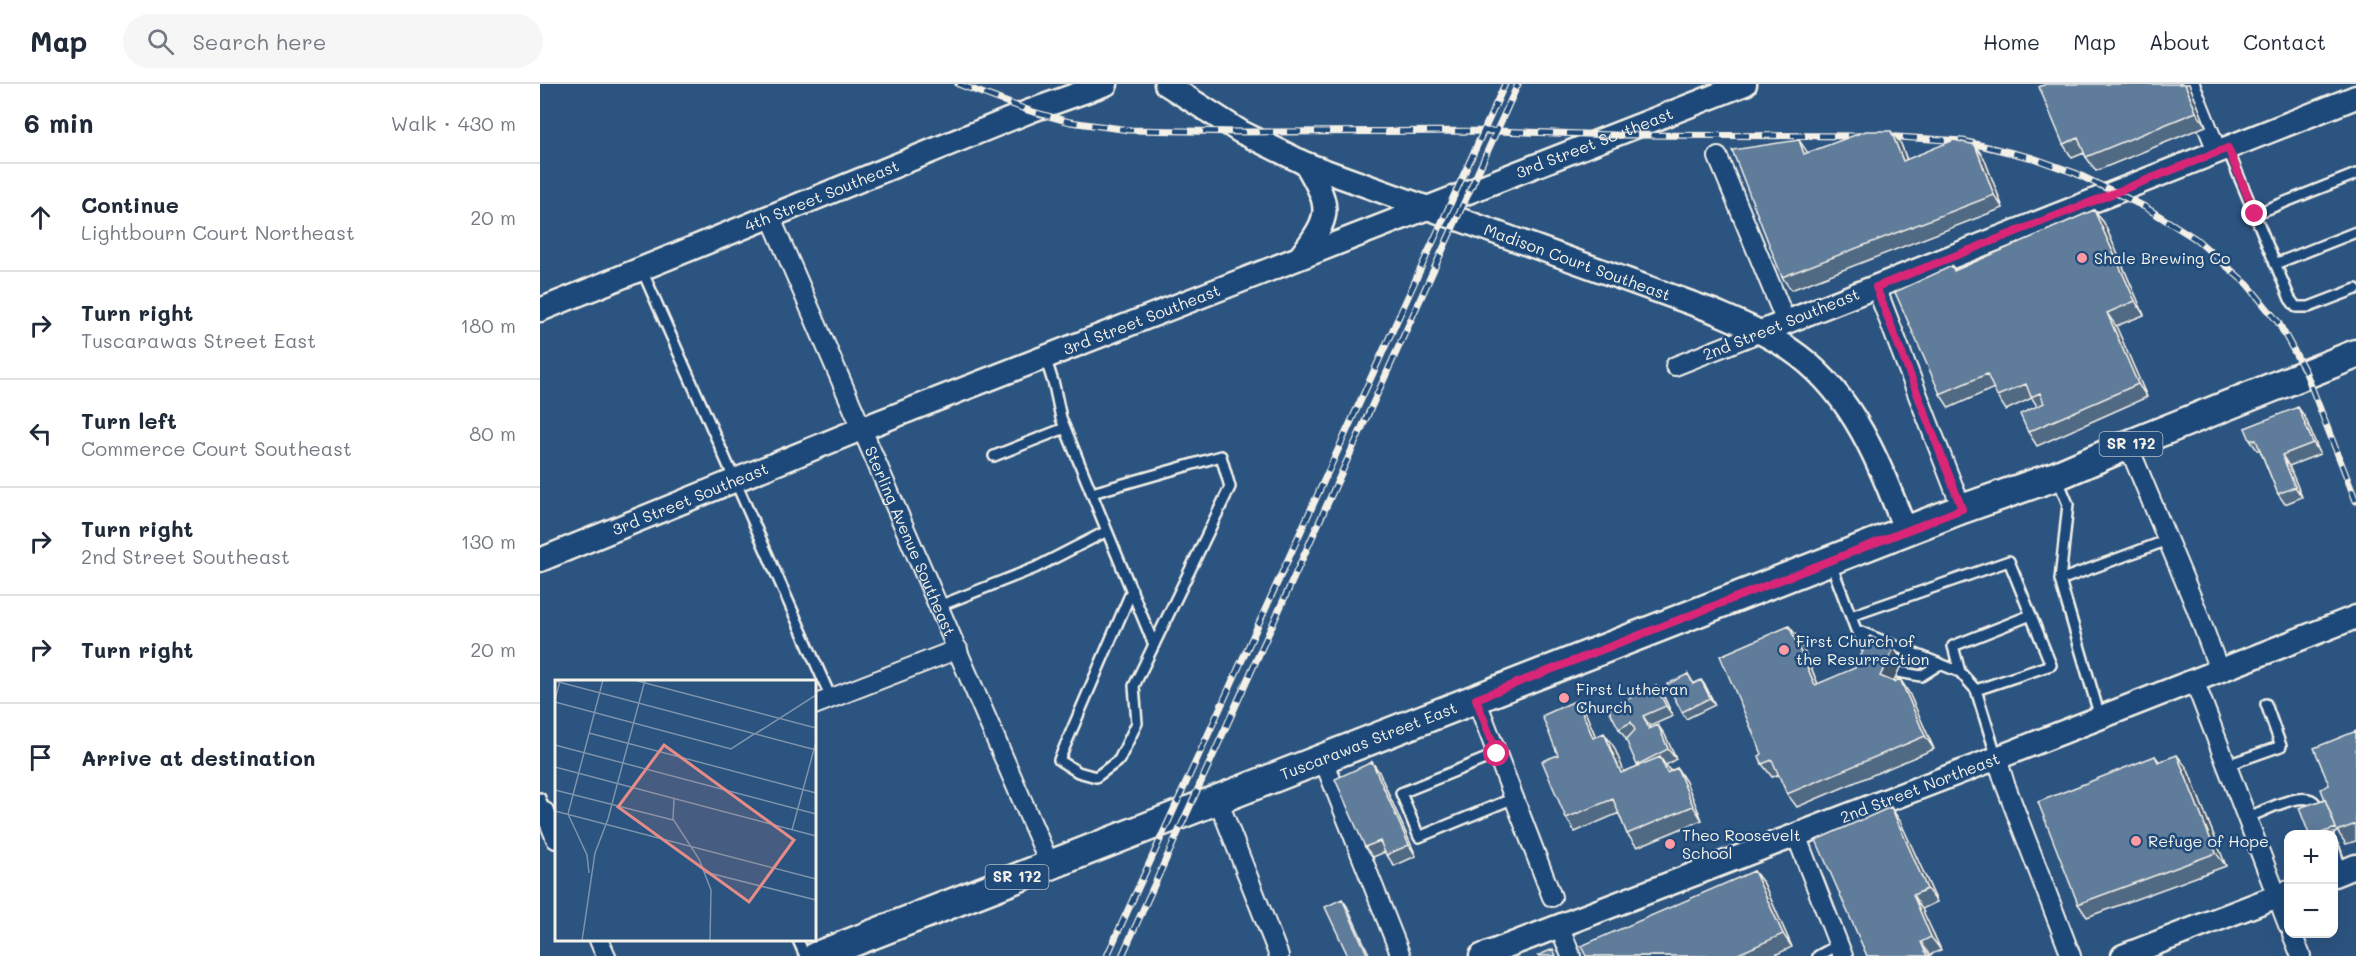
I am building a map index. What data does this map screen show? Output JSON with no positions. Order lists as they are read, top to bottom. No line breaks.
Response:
{"streets":{"main road":["SR 172","Tuscarawas Street East"],"street":["3rd Street Southeast","4th Street Southeast","Madison Court Southeast","2nd Street Southeast","Sterling Avenue Southeast","2nd Street Northeast"]},"crossings":[["3rd Street Southeast","Madison Court Southeast"],["3rd Street Southeast","Sterling Avenue Southeast"],["4th Street Southeast","Sterling Avenue Southeast"],["Madison Court Southeast","2nd Street Southeast"],["Madison Court Southeast","Tuscarawas Street East"],["Sterling Avenue Southeast","Tuscarawas Street East"]],"places":["Shale Brewing Co","First Church of the Resurrection","First Lutheran Church","Refuge of Hope","Theo Roosevelt School"],"page":{"header":"Map","search":"Search here","nav":["Home","Map","About","Contact"],"heading":["6 min","Walk · 430 m"],"list":[["Continue","Lightbourn Court Northeast","20 m"],["Turn right","Tuscarawas Street East","180 m"],["Turn left","Commerce Court Southeast","80 m"],["Turn right","2nd Street Southeast","130 m"],["Turn right","20 m"],"Arrive at destination"],"map_buttons":["+","−"]}}
